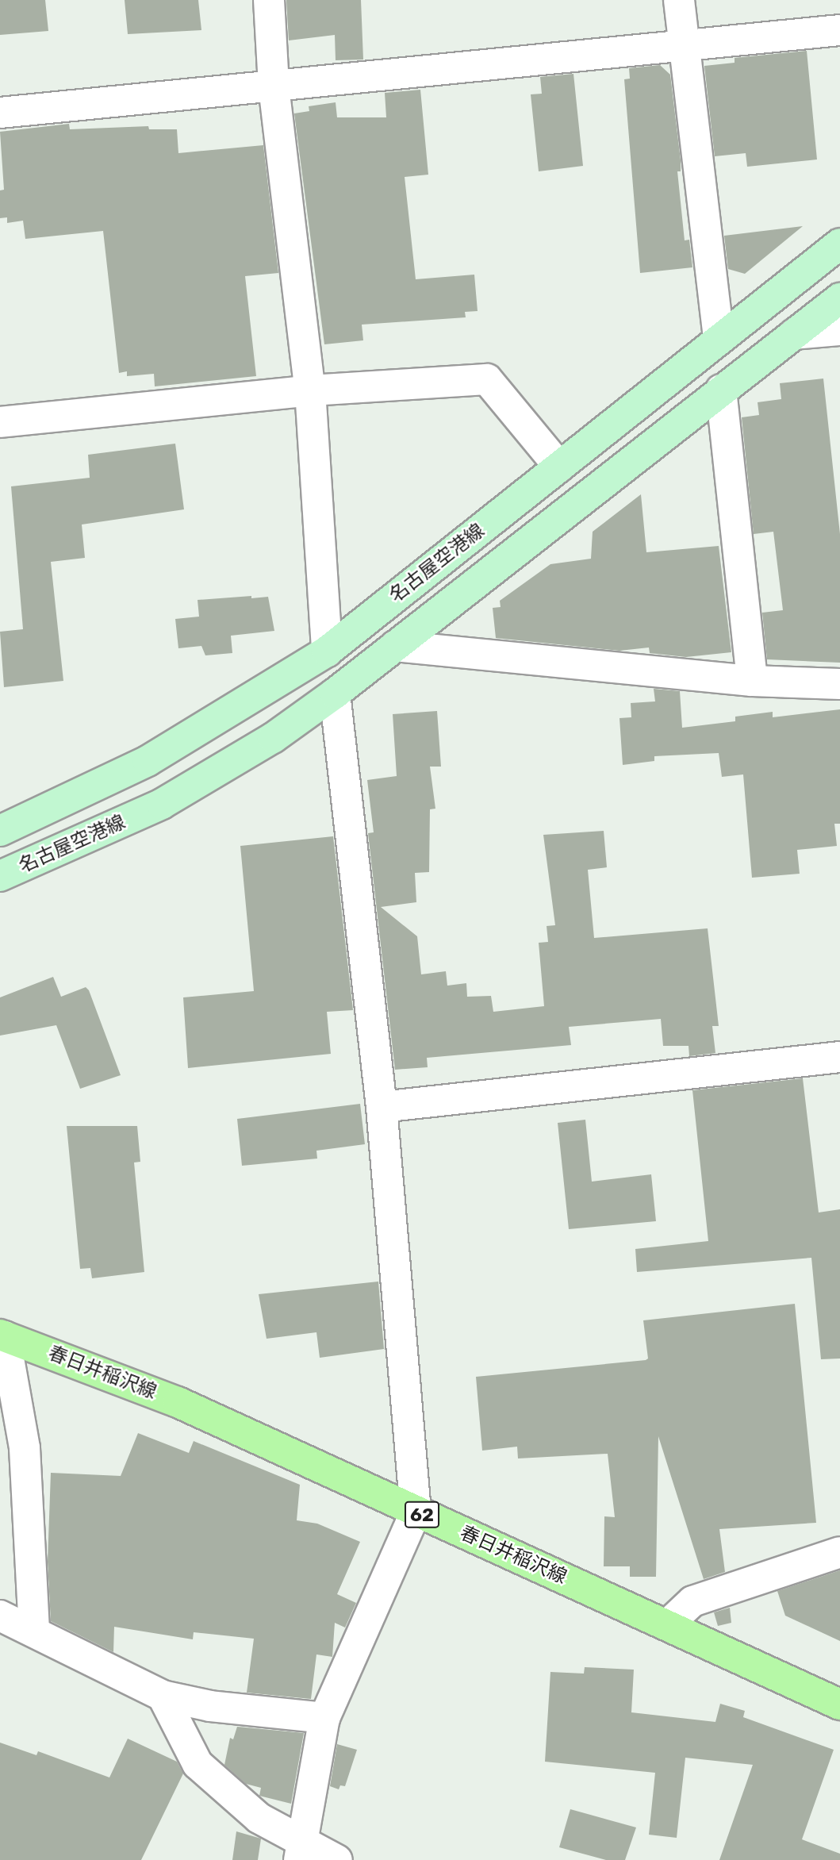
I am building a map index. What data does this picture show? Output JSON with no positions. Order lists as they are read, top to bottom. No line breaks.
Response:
{"streets":{"main road":["名古屋空港線","春日井稲沢線","62"]}}
